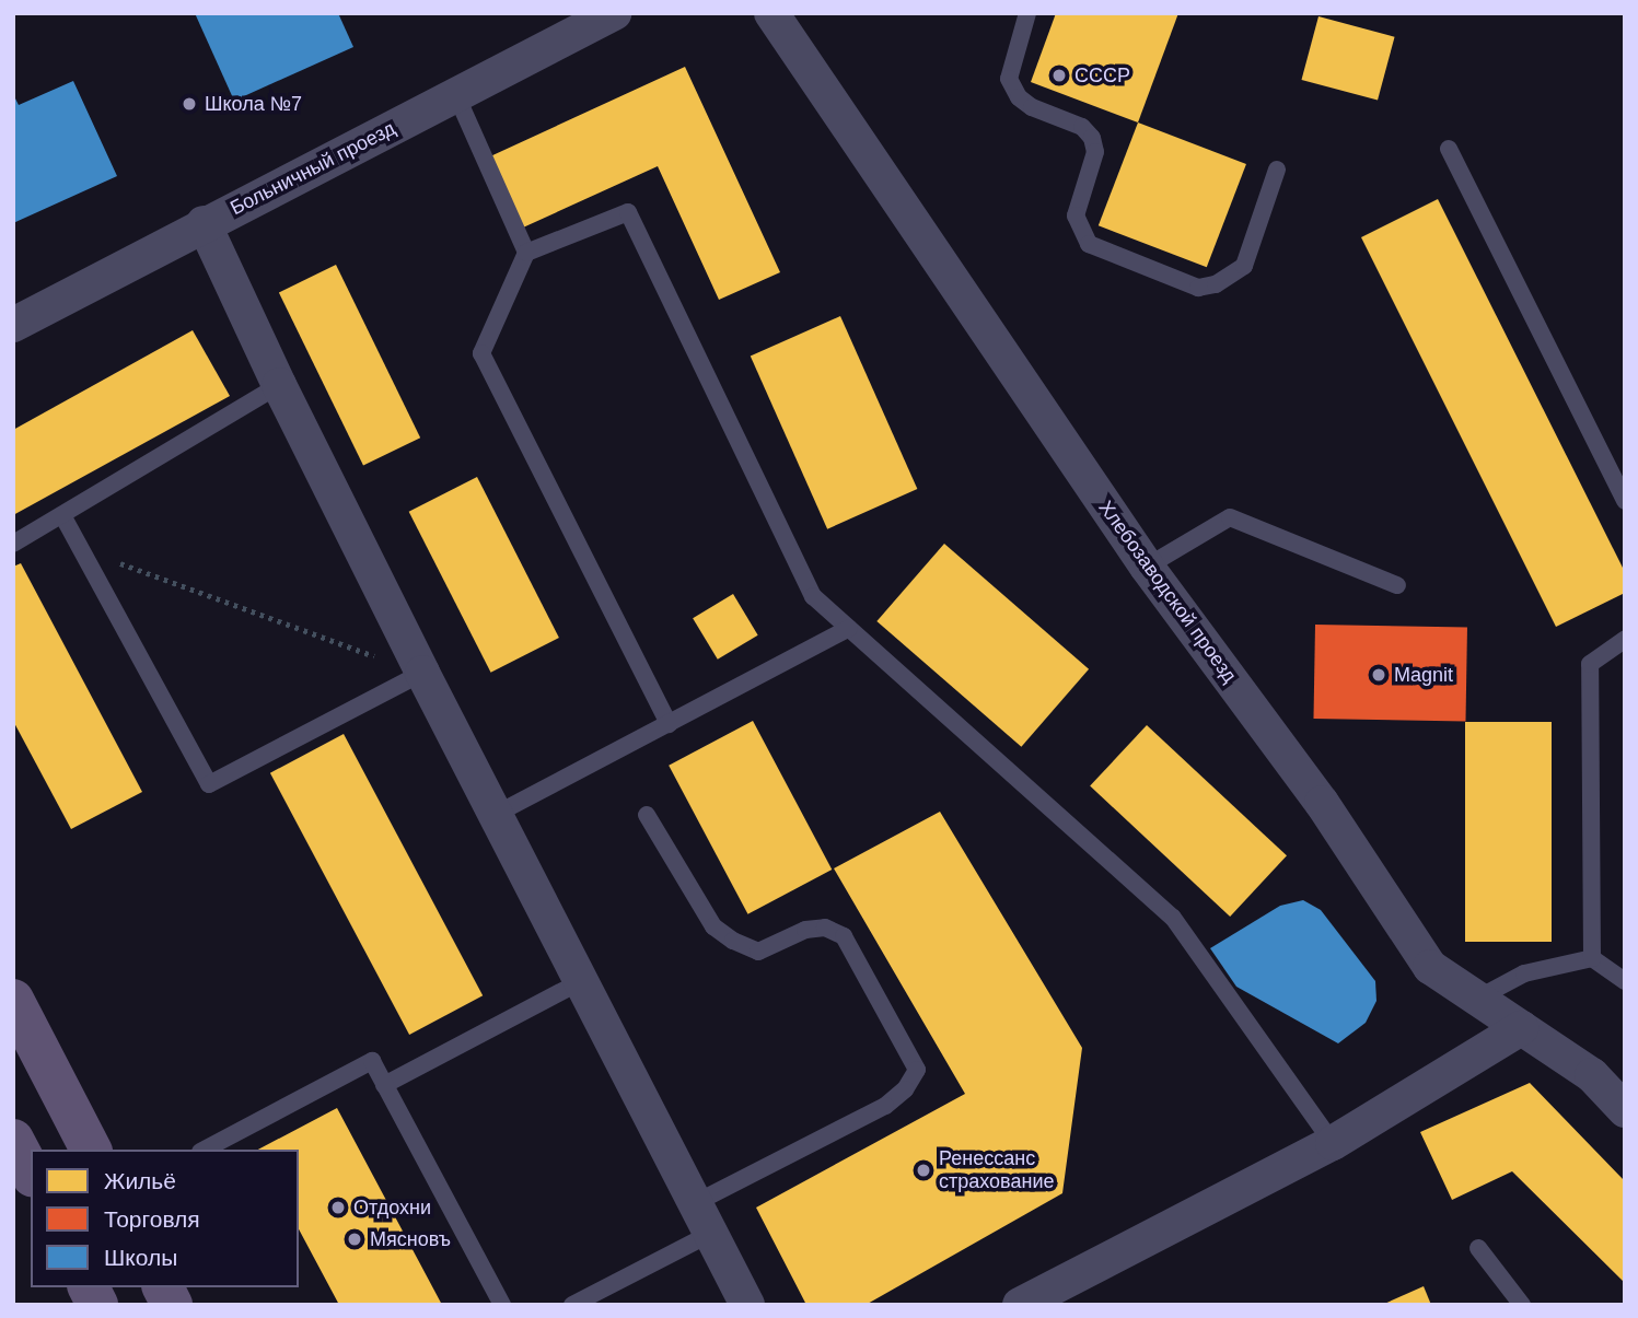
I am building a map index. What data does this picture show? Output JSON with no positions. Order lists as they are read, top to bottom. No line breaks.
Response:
{"streets":{"street":["Больничный проезд","Хлебозаводской проезд"]},"places":["СССР","Школа №7","Magnit","Ренессанс страхование","Отдохни","Мясновъ"],"legend":["Жильё","Торговля","Школы"]}
